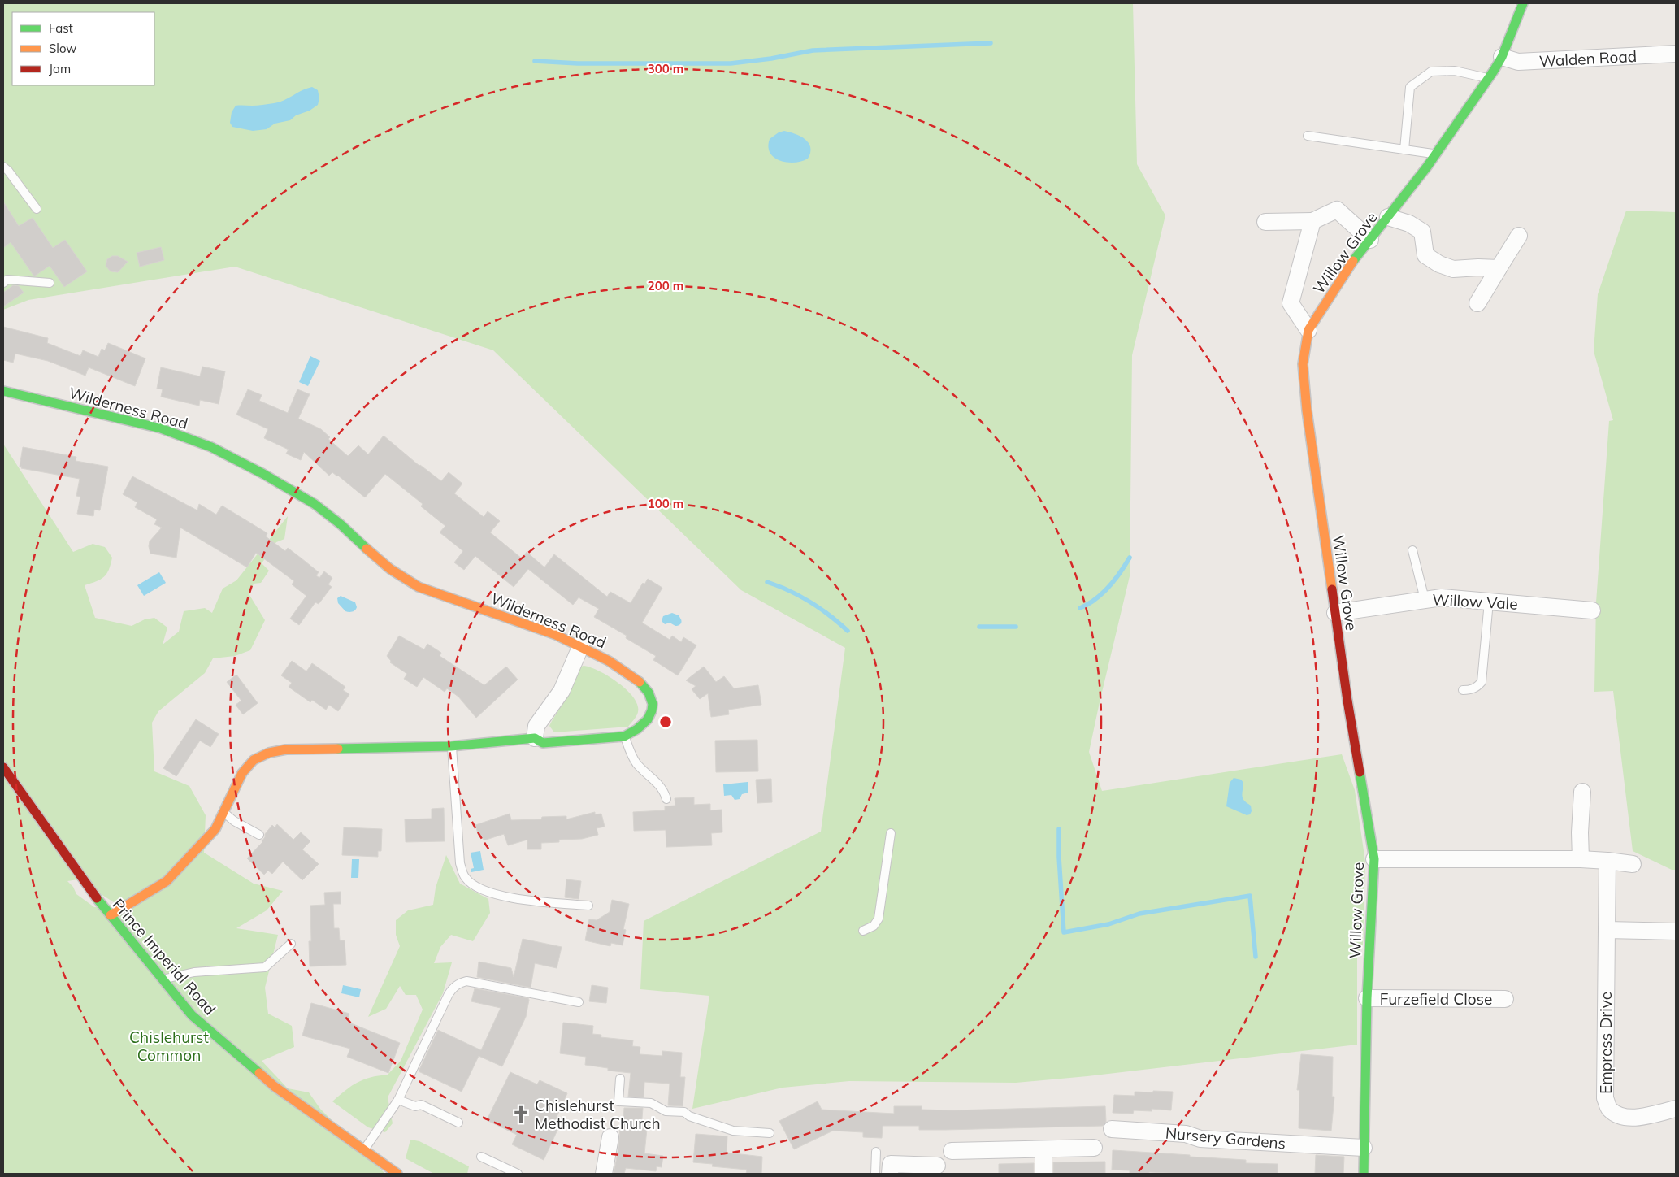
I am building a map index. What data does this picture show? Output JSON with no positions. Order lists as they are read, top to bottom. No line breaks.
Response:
{"streets":{"street":["Walden Road","Willow Grove","Wilderness Road","Willow Vale","Prince Imperial Road","Furzefield Close","Empress Drive","Nursery Gardens"]},"crossings":[["Walden Road","Willow Grove"],["Willow Grove","Willow Vale"],["Willow Grove","Furzefield Close"],["Willow Grove","Nursery Gardens"],["Wilderness Road","Prince Imperial Road"]],"parks":["Chislehurst Common"],"places":{"church":["Chislehurst Methodist Church"]},"legend":["Fast","Slow","Jam"],"rings":["300 m","200 m","100 m"]}
